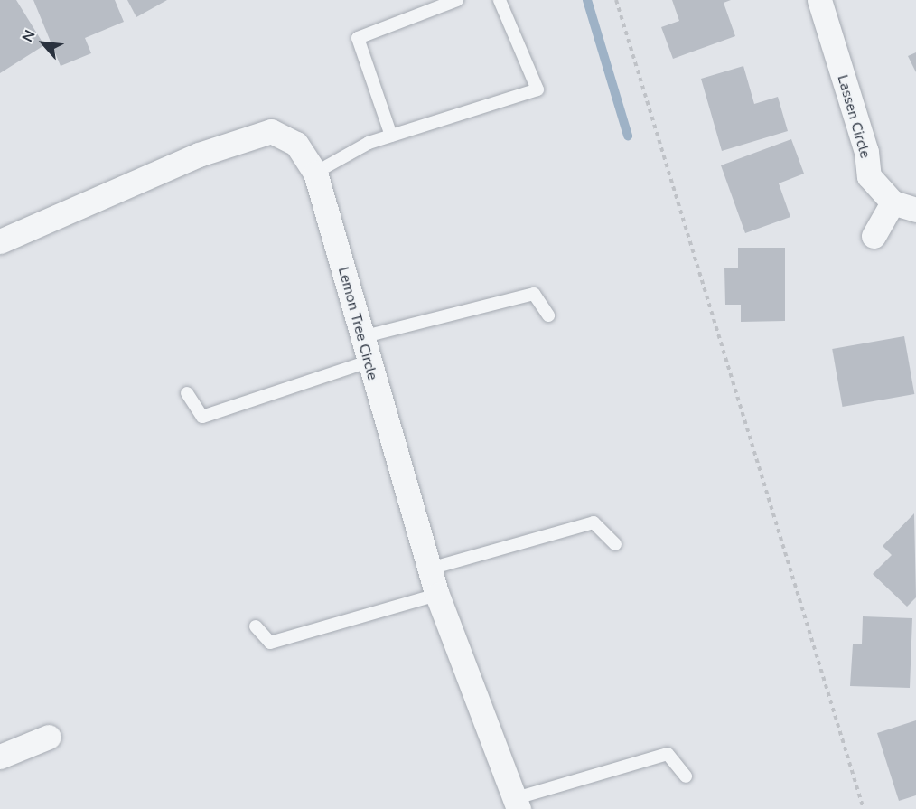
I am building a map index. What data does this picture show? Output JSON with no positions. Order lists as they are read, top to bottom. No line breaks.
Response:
{"streets":{"street":["Lassen Circle","Lemon Tree Circle"]},"north":"top left"}
